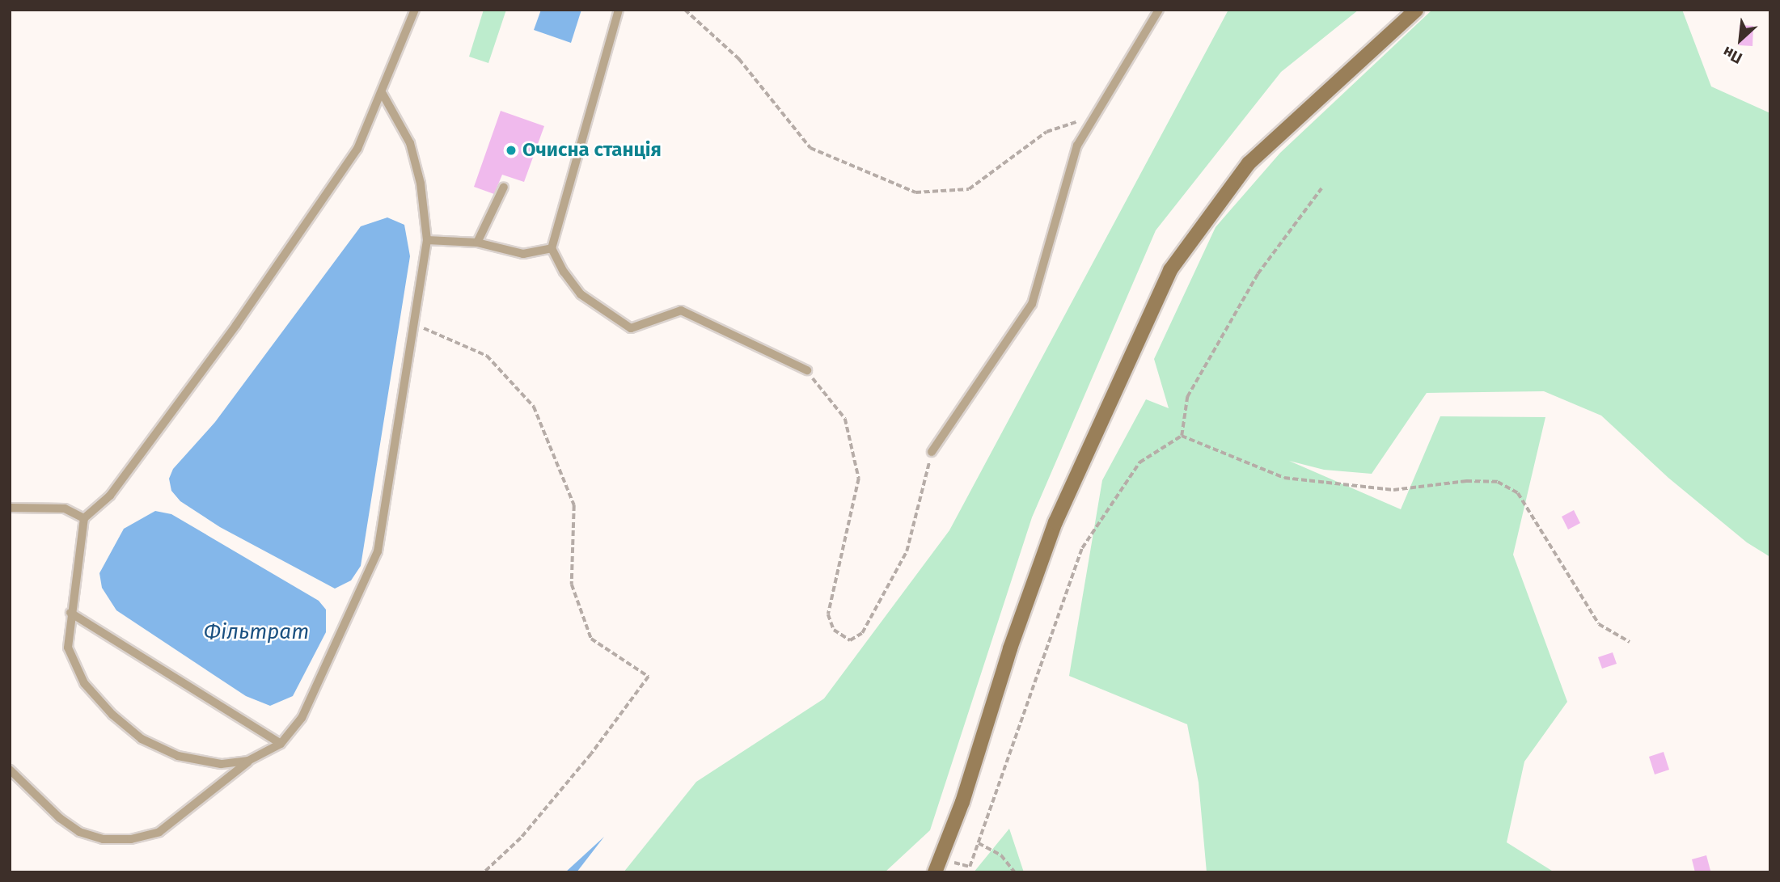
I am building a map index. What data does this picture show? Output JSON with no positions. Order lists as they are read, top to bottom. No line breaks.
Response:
{"water":["Фільтрат"],"places":["Очисна станція"],"north":"bottom left"}
